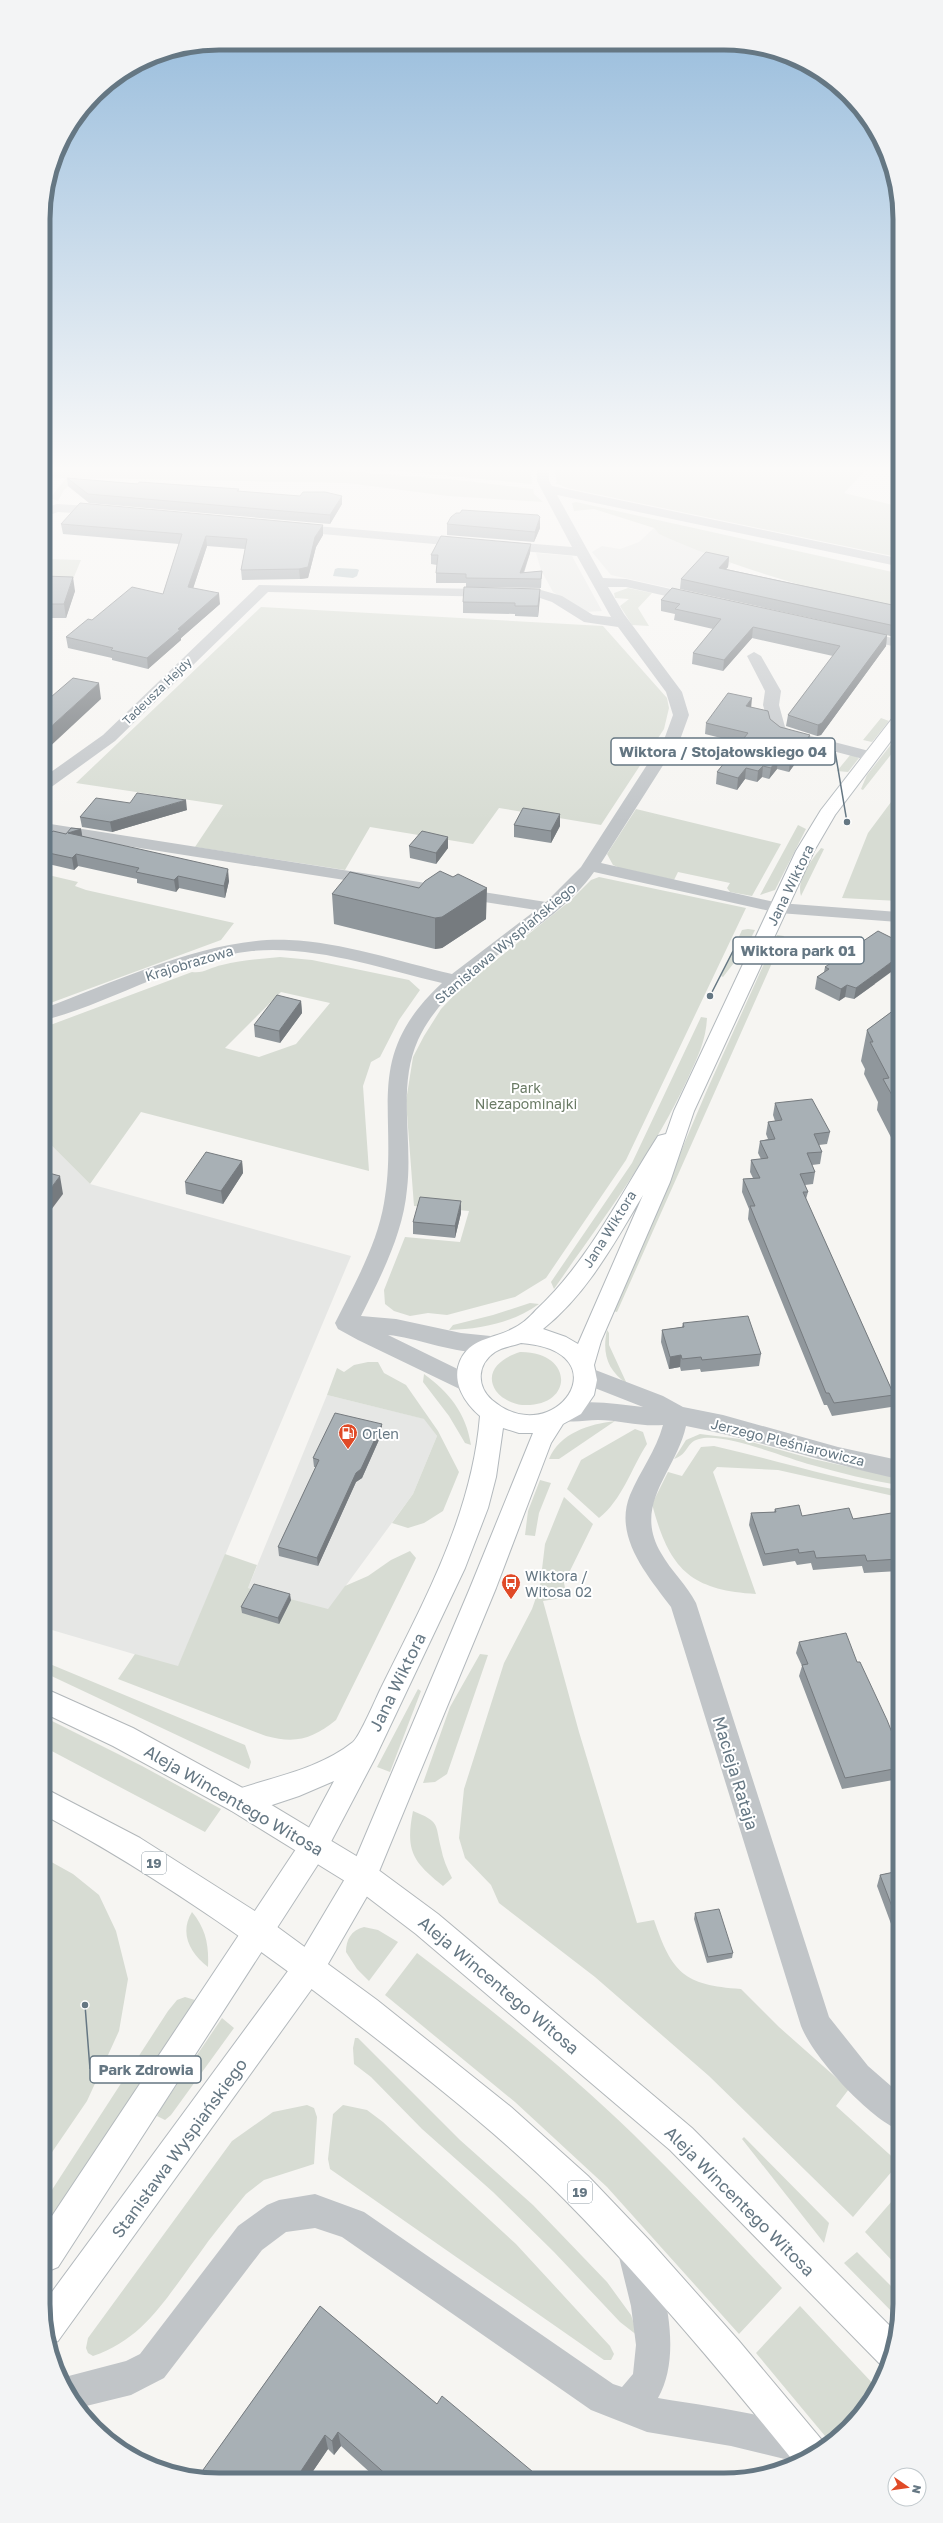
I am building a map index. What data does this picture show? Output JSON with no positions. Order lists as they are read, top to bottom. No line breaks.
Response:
{"streets":{"street":["Tadeusza Hejdy","Jana Wiktora","Stanisława Wyspiańskiego","Krajobrazowa","Jerzego Pleśniarowicza","Macieja Rataja","Aleja Wincentego Witosa","19"]},"crossings":[["Tadeusza Hejdy","Stanisława Wyspiańskiego"],["Jana Wiktora","Jerzego Pleśniarowicza"],["Jana Wiktora","Aleja Wincentego Witosa"],["Jana Wiktora","19"],["Stanisława Wyspiańskiego","Krajobrazowa"],["Stanisława Wyspiańskiego","Aleja Wincentego Witosa"],["Stanisława Wyspiańskiego","19"],["Jerzego Pleśniarowicza","Macieja Rataja"]],"parks":["Park Niezapominajki"],"places":{"other":["Wiktora / Stojałowskiego 04","Wiktora park 01","Park Zdrowia"],"fuel station":["Orlen"],"bus stop":["Wiktora / Witosa 02"]},"north":"right"}
